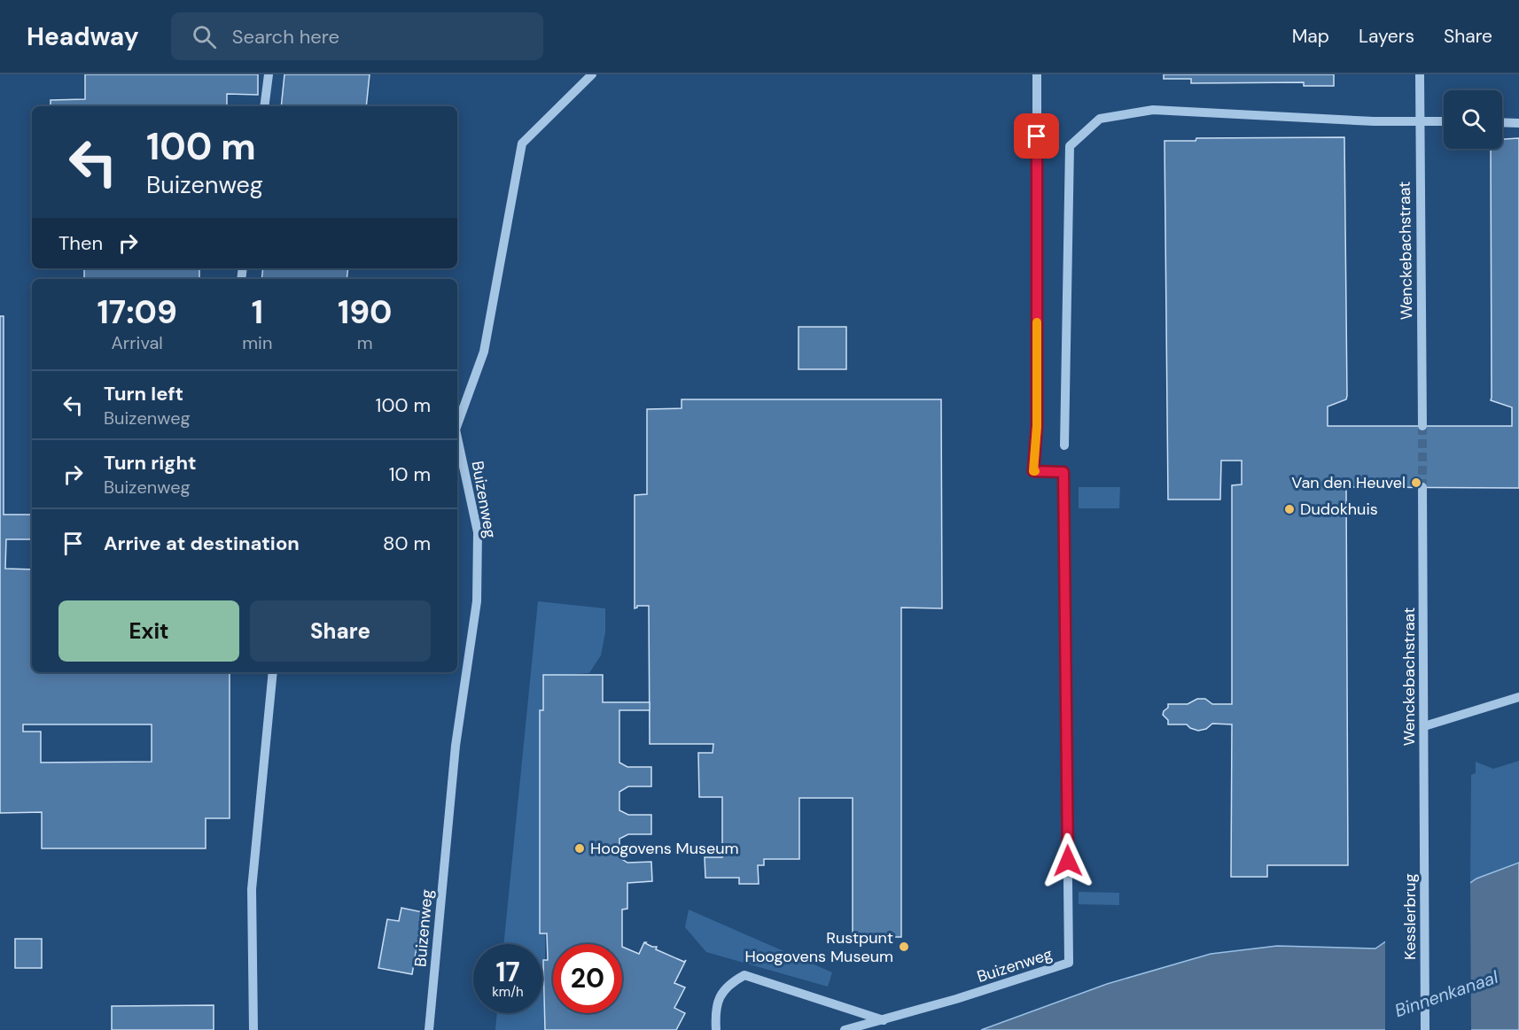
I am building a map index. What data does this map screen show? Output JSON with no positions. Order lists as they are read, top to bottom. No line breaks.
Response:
{"streets":{"street":["Wenckebachstraat","Buizenweg","Kesslerbrug"]},"crossings":[["Wenckebachstraat","Kesslerbrug"]],"water":["Binnenkanaal"],"places":["Van den Heuvel","Dudokhuis","Hoogovens Museum","Rustpunt Hoogovens Museum"],"page":{"header":"Headway","search":"Search here","nav":["Map","Layers","Share"],"turn":["100 m","Buizenweg"],"then":"Then","eta":["17:09","Arrival","1","min","190","m"],"list":[{"name":"Turn left","note":"Buizenweg","value":"100 m"},{"name":"Turn right","note":"Buizenweg","value":"10 m"},{"name":"Arrive at destination","value":"80 m"}],"buttons":["Exit","Share"],"speed":"17 km/h","limit":"20"}}
